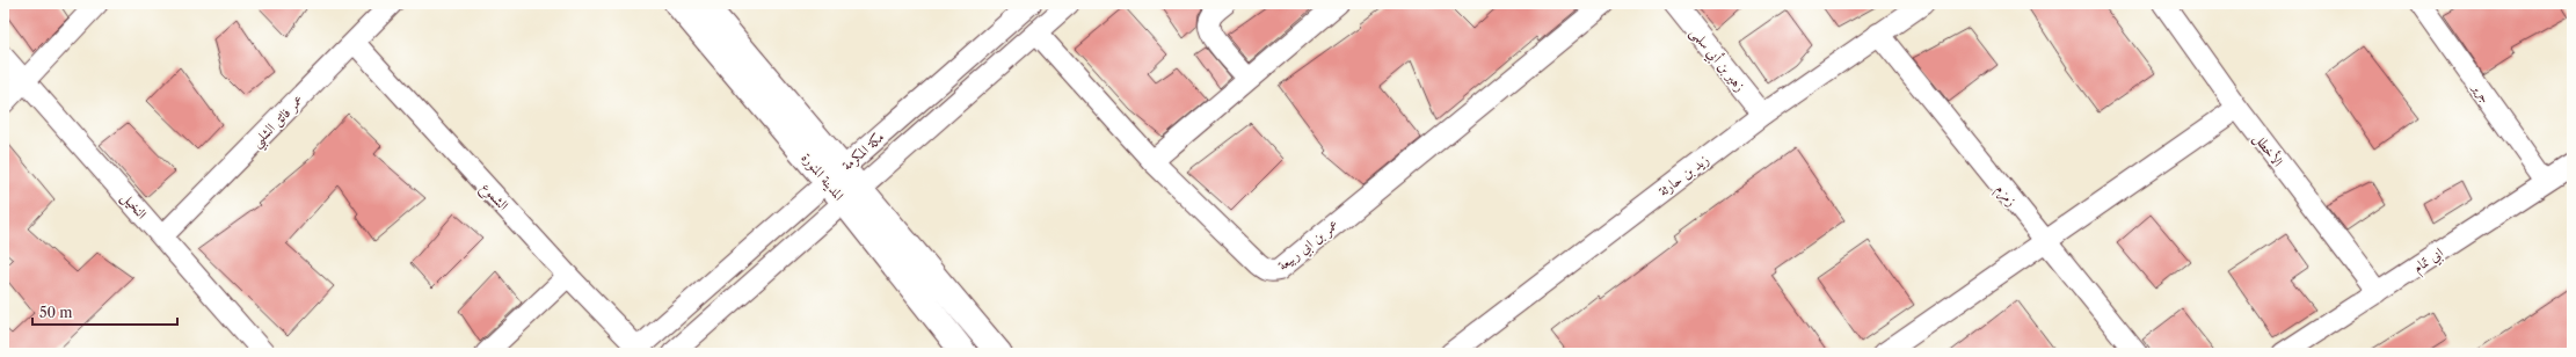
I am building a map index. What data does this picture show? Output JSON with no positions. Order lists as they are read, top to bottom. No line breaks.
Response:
{"streets":{"main road":["المدينة المنورة"],"street":["زهير بن أبي سلمى","جرير","عمر فائق الشلبي","الأخطل","مكة المكرمة","زيد بن حارثة","زمزم","الشموع","النخيل","عمر بن ابي ربيعة","ابي تمام"]},"crossings":[["زهير بن أبي سلمى","زيد بن حارثة"],["جرير","ابي تمام"],["عمر فائق الشلبي","الشموع"],["عمر فائق الشلبي","النخيل"],["الأخطل","ابي تمام"],["مكة المكرمة","المدينة المنورة"],["مكة المكرمة","الشموع"],["مكة المكرمة","عمر بن ابي ربيعة"],["زيد بن حارثة","زمزم"]],"scale_bar":"50 m"}
